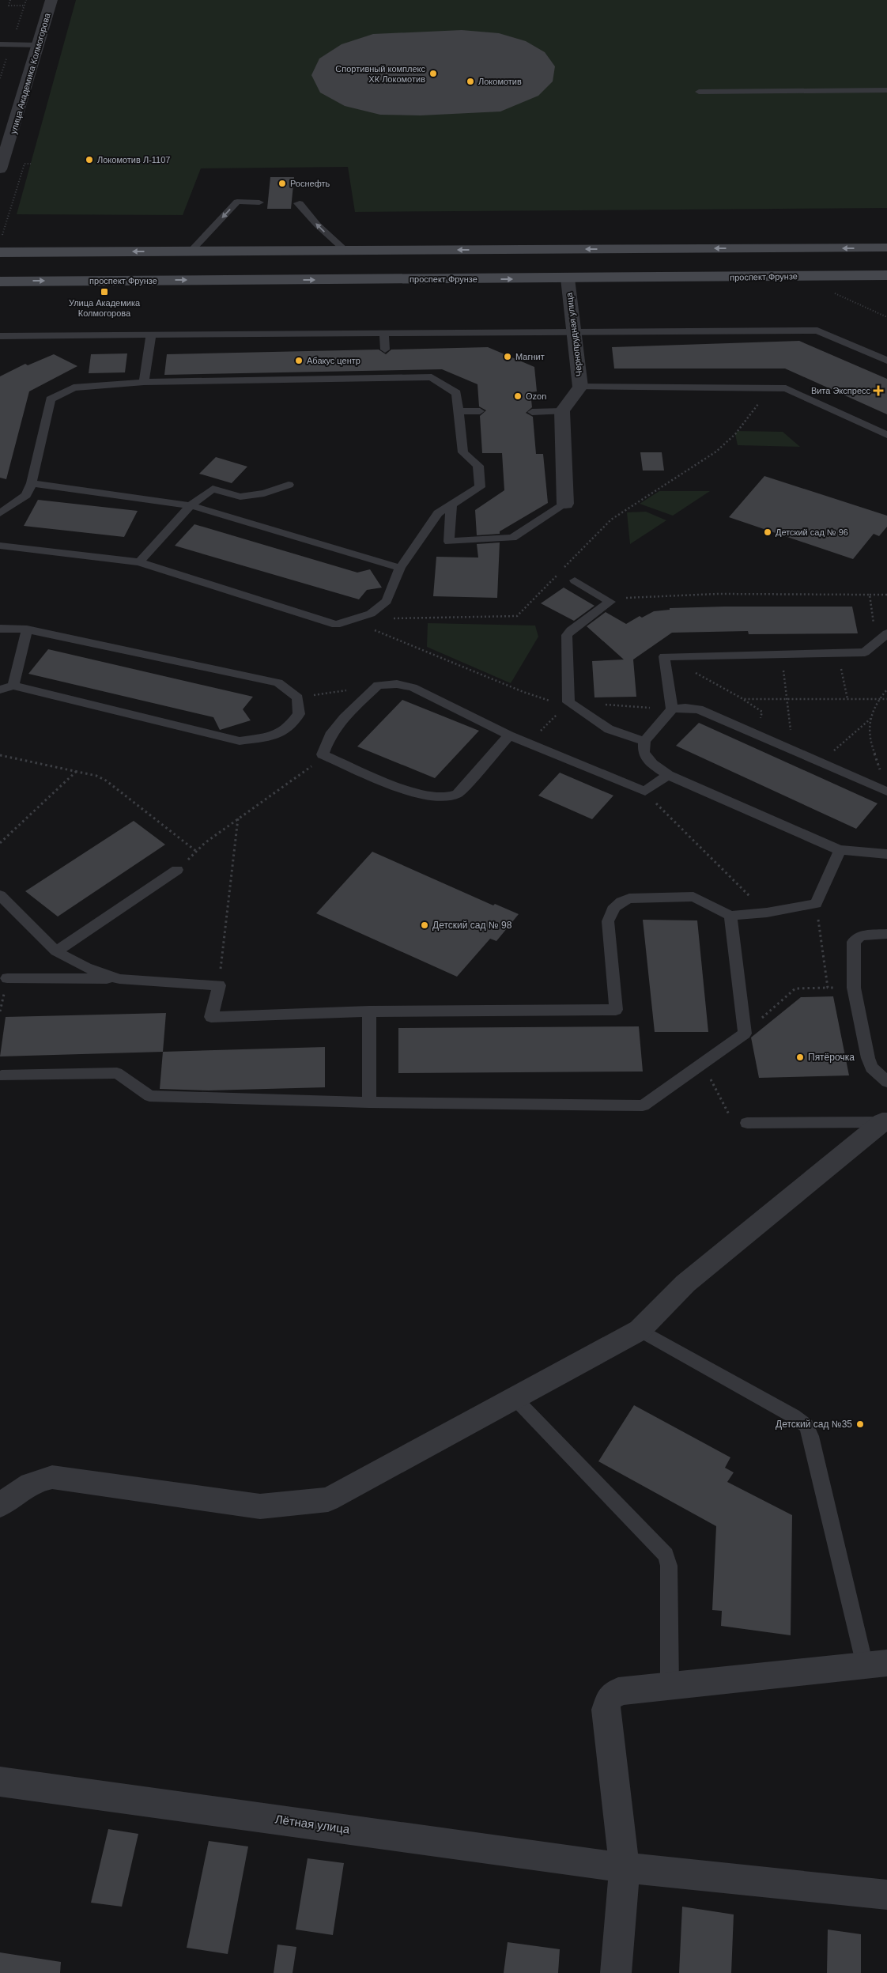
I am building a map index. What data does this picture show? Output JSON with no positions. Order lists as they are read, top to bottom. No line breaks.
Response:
{"streets":{"main road":["проспект Фрунзе"],"street":["улица Академика Колмогорова","Чернопрудная улица","Лётная улица"]},"crossings":[["проспект Фрунзе","Чернопрудная улица"]],"places":{"other":["Спортивный комплекс ХК Локомотив","Локомотив","Локомотив Л-1107","Роснефть","Магнит","Абакус центр","Ozon","Детский сад № 96","Детский сад № 98","Пятёрочка","Детский сад №35"],"transit":["Улица Академика Колмогорова"],"health":["Вита Экспресс"]}}
